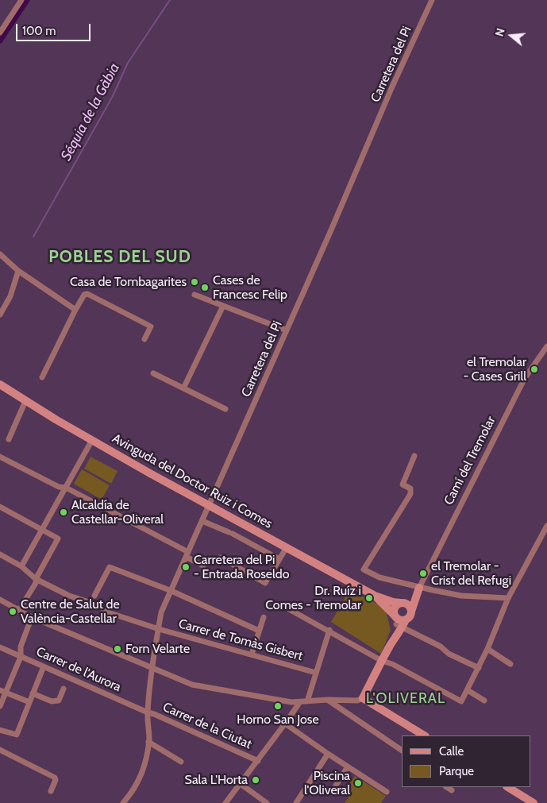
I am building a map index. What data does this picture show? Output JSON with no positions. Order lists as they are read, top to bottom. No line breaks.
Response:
{"streets":{"street":["Carretera del Pi","Camí del Tremolar","Avinguda del Doctor Ruiz i Comes","Carrer de Tomàs Gisbert","Carrer de l'Aurora","Carrer de la Ciutat"]},"crossings":[["Carretera del Pi","Avinguda del Doctor Ruiz i Comes"],["Carretera del Pi","Carrer de Tomàs Gisbert"],["Carretera del Pi","Carrer de l'Aurora"],["Carretera del Pi","Carrer de la Ciutat"],["Camí del Tremolar","Avinguda del Doctor Ruiz i Comes"],["Carrer de l'Aurora","Carrer de la Ciutat"]],"districts":["POBLES DEL SUD","L'OLIVERAL"],"water":["Séquia de la Gàbia"],"places":["Casa de Tombagarites","Cases de Francesc Felip","el Tremolar - Cases Grill","Alcaldía de Castellar-Oliveral","Carretera del Pi - Entrada Roseldo","el Tremolar - Crist del Refugi","Dr. Ruíz i Comes - Tremolar","Centre de Salut de València-Castellar","Forn Velarte","Horno San Jose","Sala L'Horta","Piscina l'Oliveral"],"legend":["Calle","Parque"],"scale_bar":"100 m","north":"left"}
